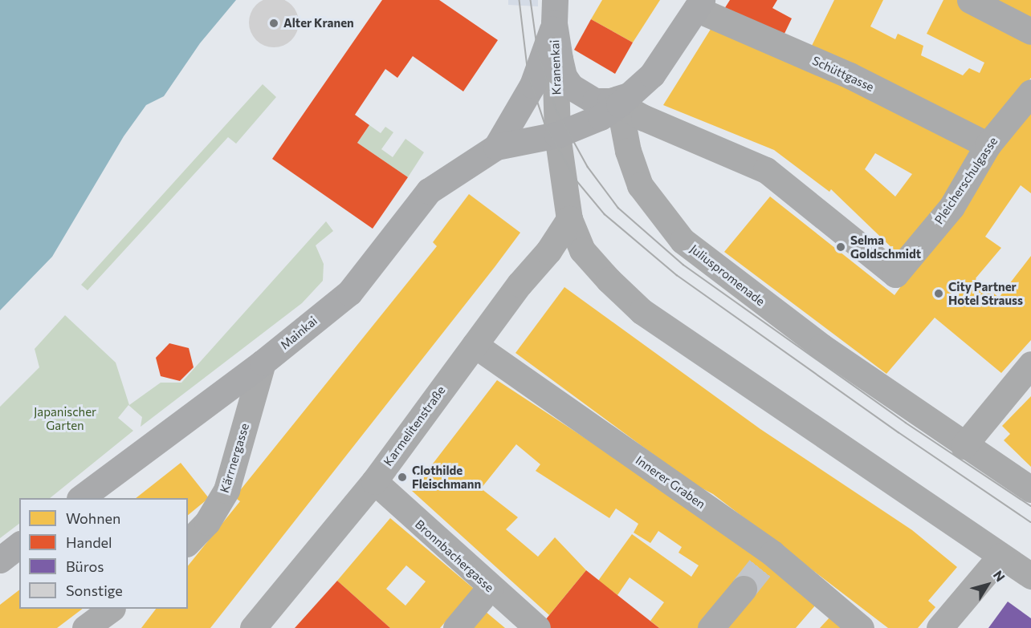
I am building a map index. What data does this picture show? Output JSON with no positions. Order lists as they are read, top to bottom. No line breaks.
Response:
{"streets":{"street":["Kranenkai","Schüttgasse","Pleicherschulgasse","Juliuspromenade","Mainkai","Karmelitenstraße","Kärrnergasse","Innerer Graben","Bronnbachergasse"]},"crossings":[["Kranenkai","Mainkai"],["Schüttgasse","Pleicherschulgasse"],["Pleicherschulgasse","Juliuspromenade"],["Pleicherschulgasse","Mainkai"],["Juliuspromenade","Mainkai"],["Mainkai","Kärrnergasse"],["Karmelitenstraße","Innerer Graben"],["Karmelitenstraße","Bronnbachergasse"]],"parks":["Japanischer Garten"],"places":["Alter Kranen","Selma Goldschmidt","City Partner Hotel Strauss","Clothilde Fleischmann"],"legend":["Wohnen","Handel","Büros","Sonstige"],"north":"top right"}
